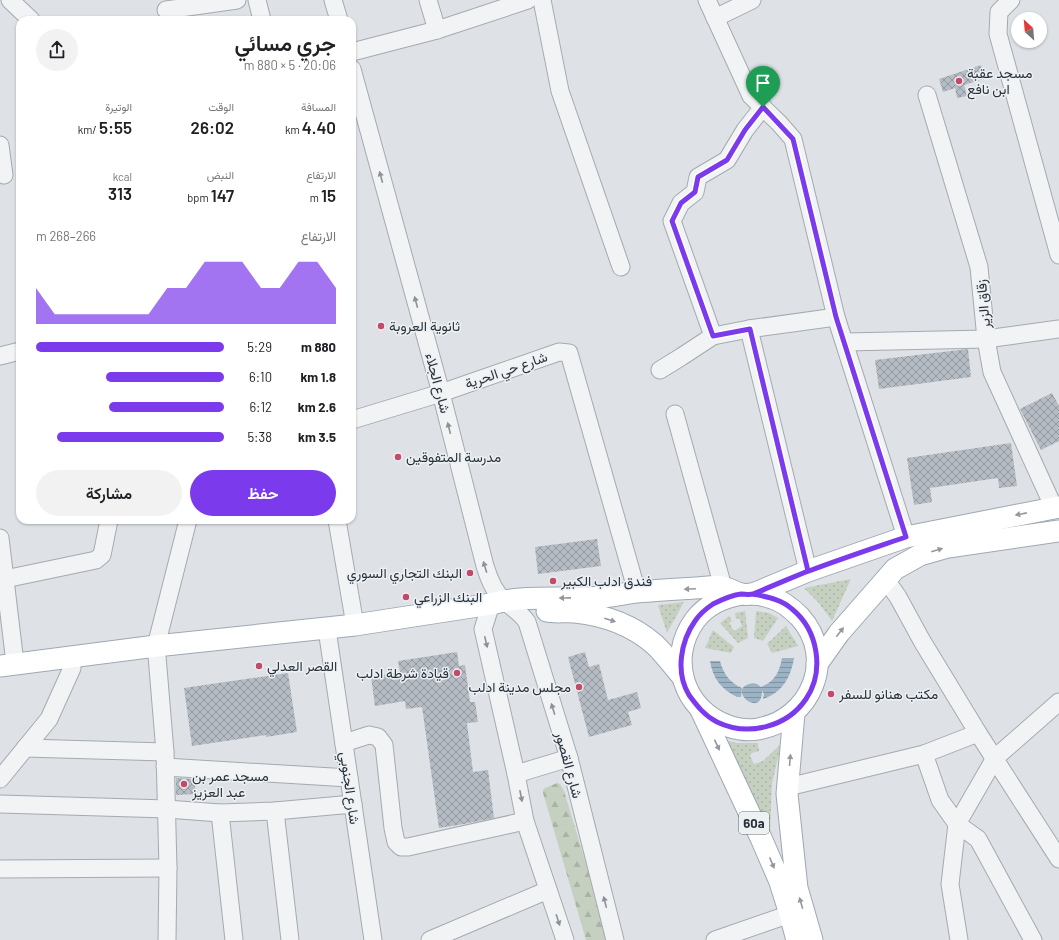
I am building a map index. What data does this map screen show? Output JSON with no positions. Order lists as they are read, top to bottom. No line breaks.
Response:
{"streets":{"main road":["60a"],"street":["زقاق الزير","شارع حي الحرية","شارع الجلاء","شارع القصور","شارع الجنوبي"]},"crossings":[["شارع حي الحرية","شارع الجلاء"],["شارع الجلاء","شارع القصور"]],"one_way":["شارع الجلاء"],"places":["مسجد عقبة ابن نافع","ثانوية العروبة","مدرسة المتفوقين","البنك التجاري السوري","فندق ادلب الكبير","البنك الزراعي","القصر العدلي","قيادة شرطة ادلب","مجلس مدينة ادلب","مكتب هنانو للسفر","مسجد عمر بن عبد العزيز"],"north":"top left","page":{"heading":["جري مسائي","20:06 · 5 × 880 m"],"stats":[["المسافة","4.40 km"],["الوقت","26:02"],["الوتيرة","5:55 /km"],["الارتفاع","15 m"],["النبض","147 bpm"],["kcal","313"]],"chart":["الارتفاع","266–268 m"],"list":[{"name":"880 m","note":"5:29"},{"name":"1.8 km","note":"6:10"},{"name":"2.6 km","note":"6:12"},{"name":"3.5 km","note":"5:38"}],"buttons":["حفظ","مشاركة"]}}
